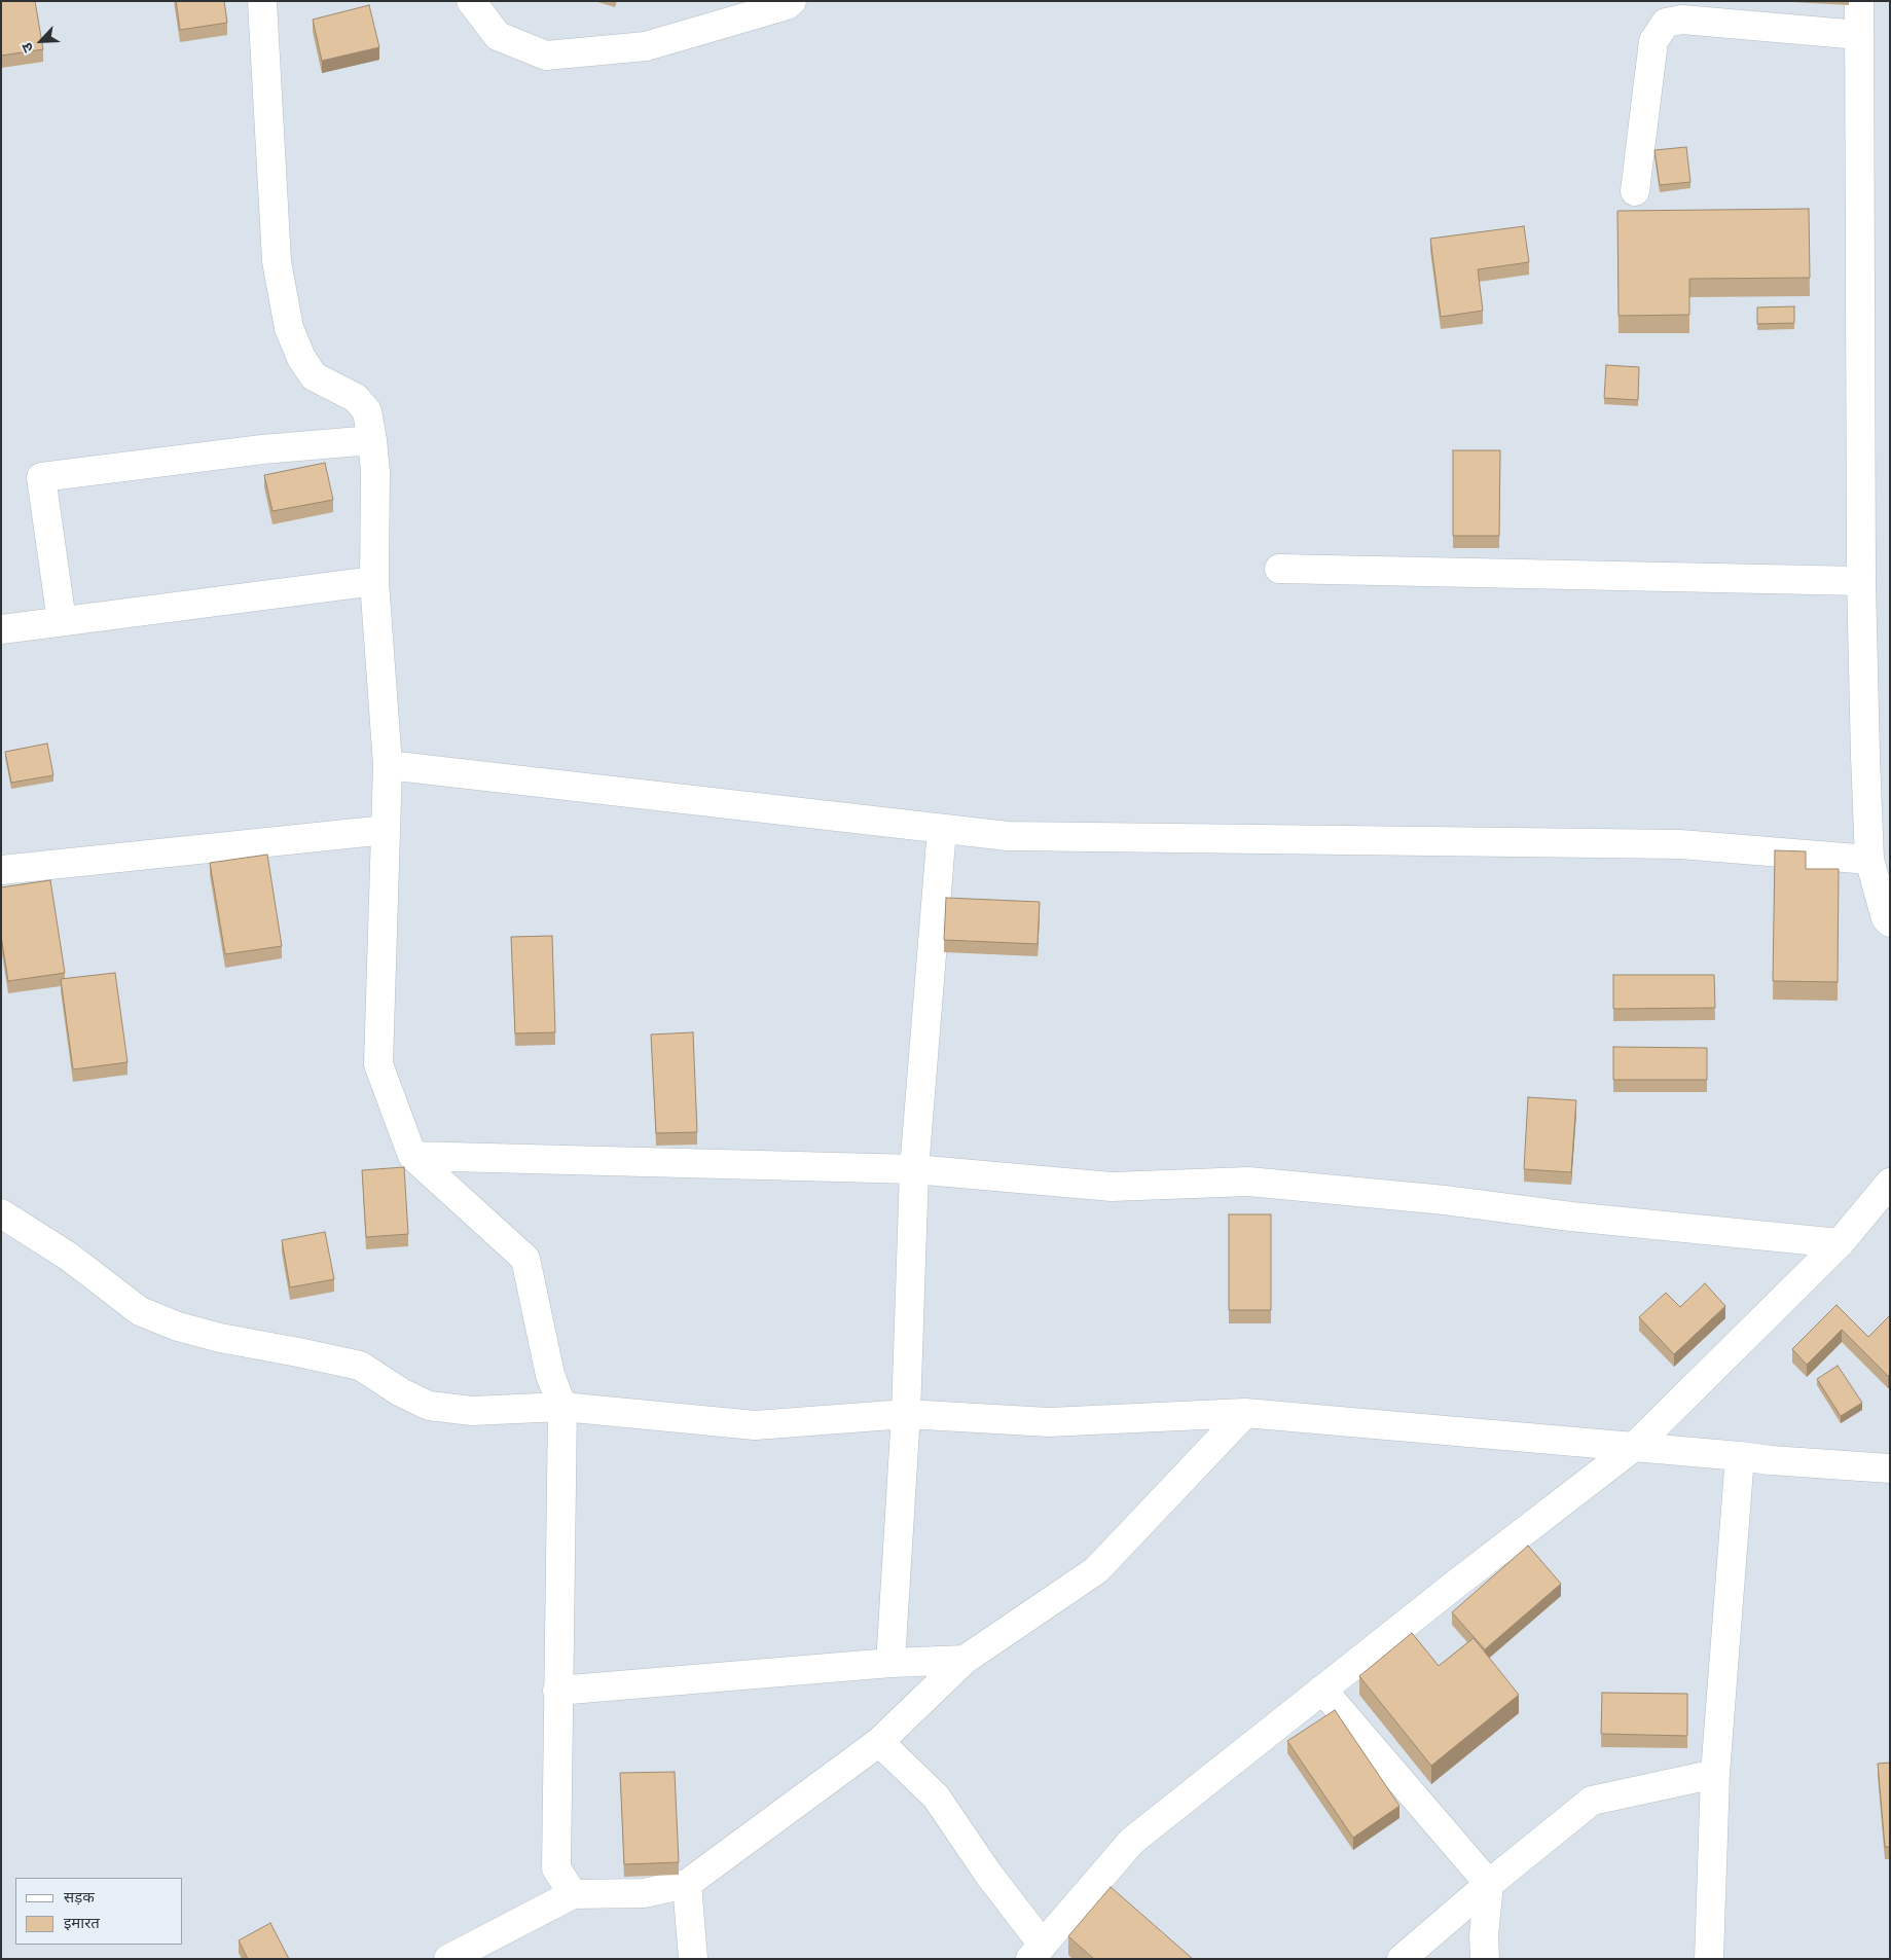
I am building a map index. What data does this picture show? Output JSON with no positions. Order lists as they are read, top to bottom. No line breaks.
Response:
{"legend":["सड़क","इमारत"],"north":"bottom left"}
